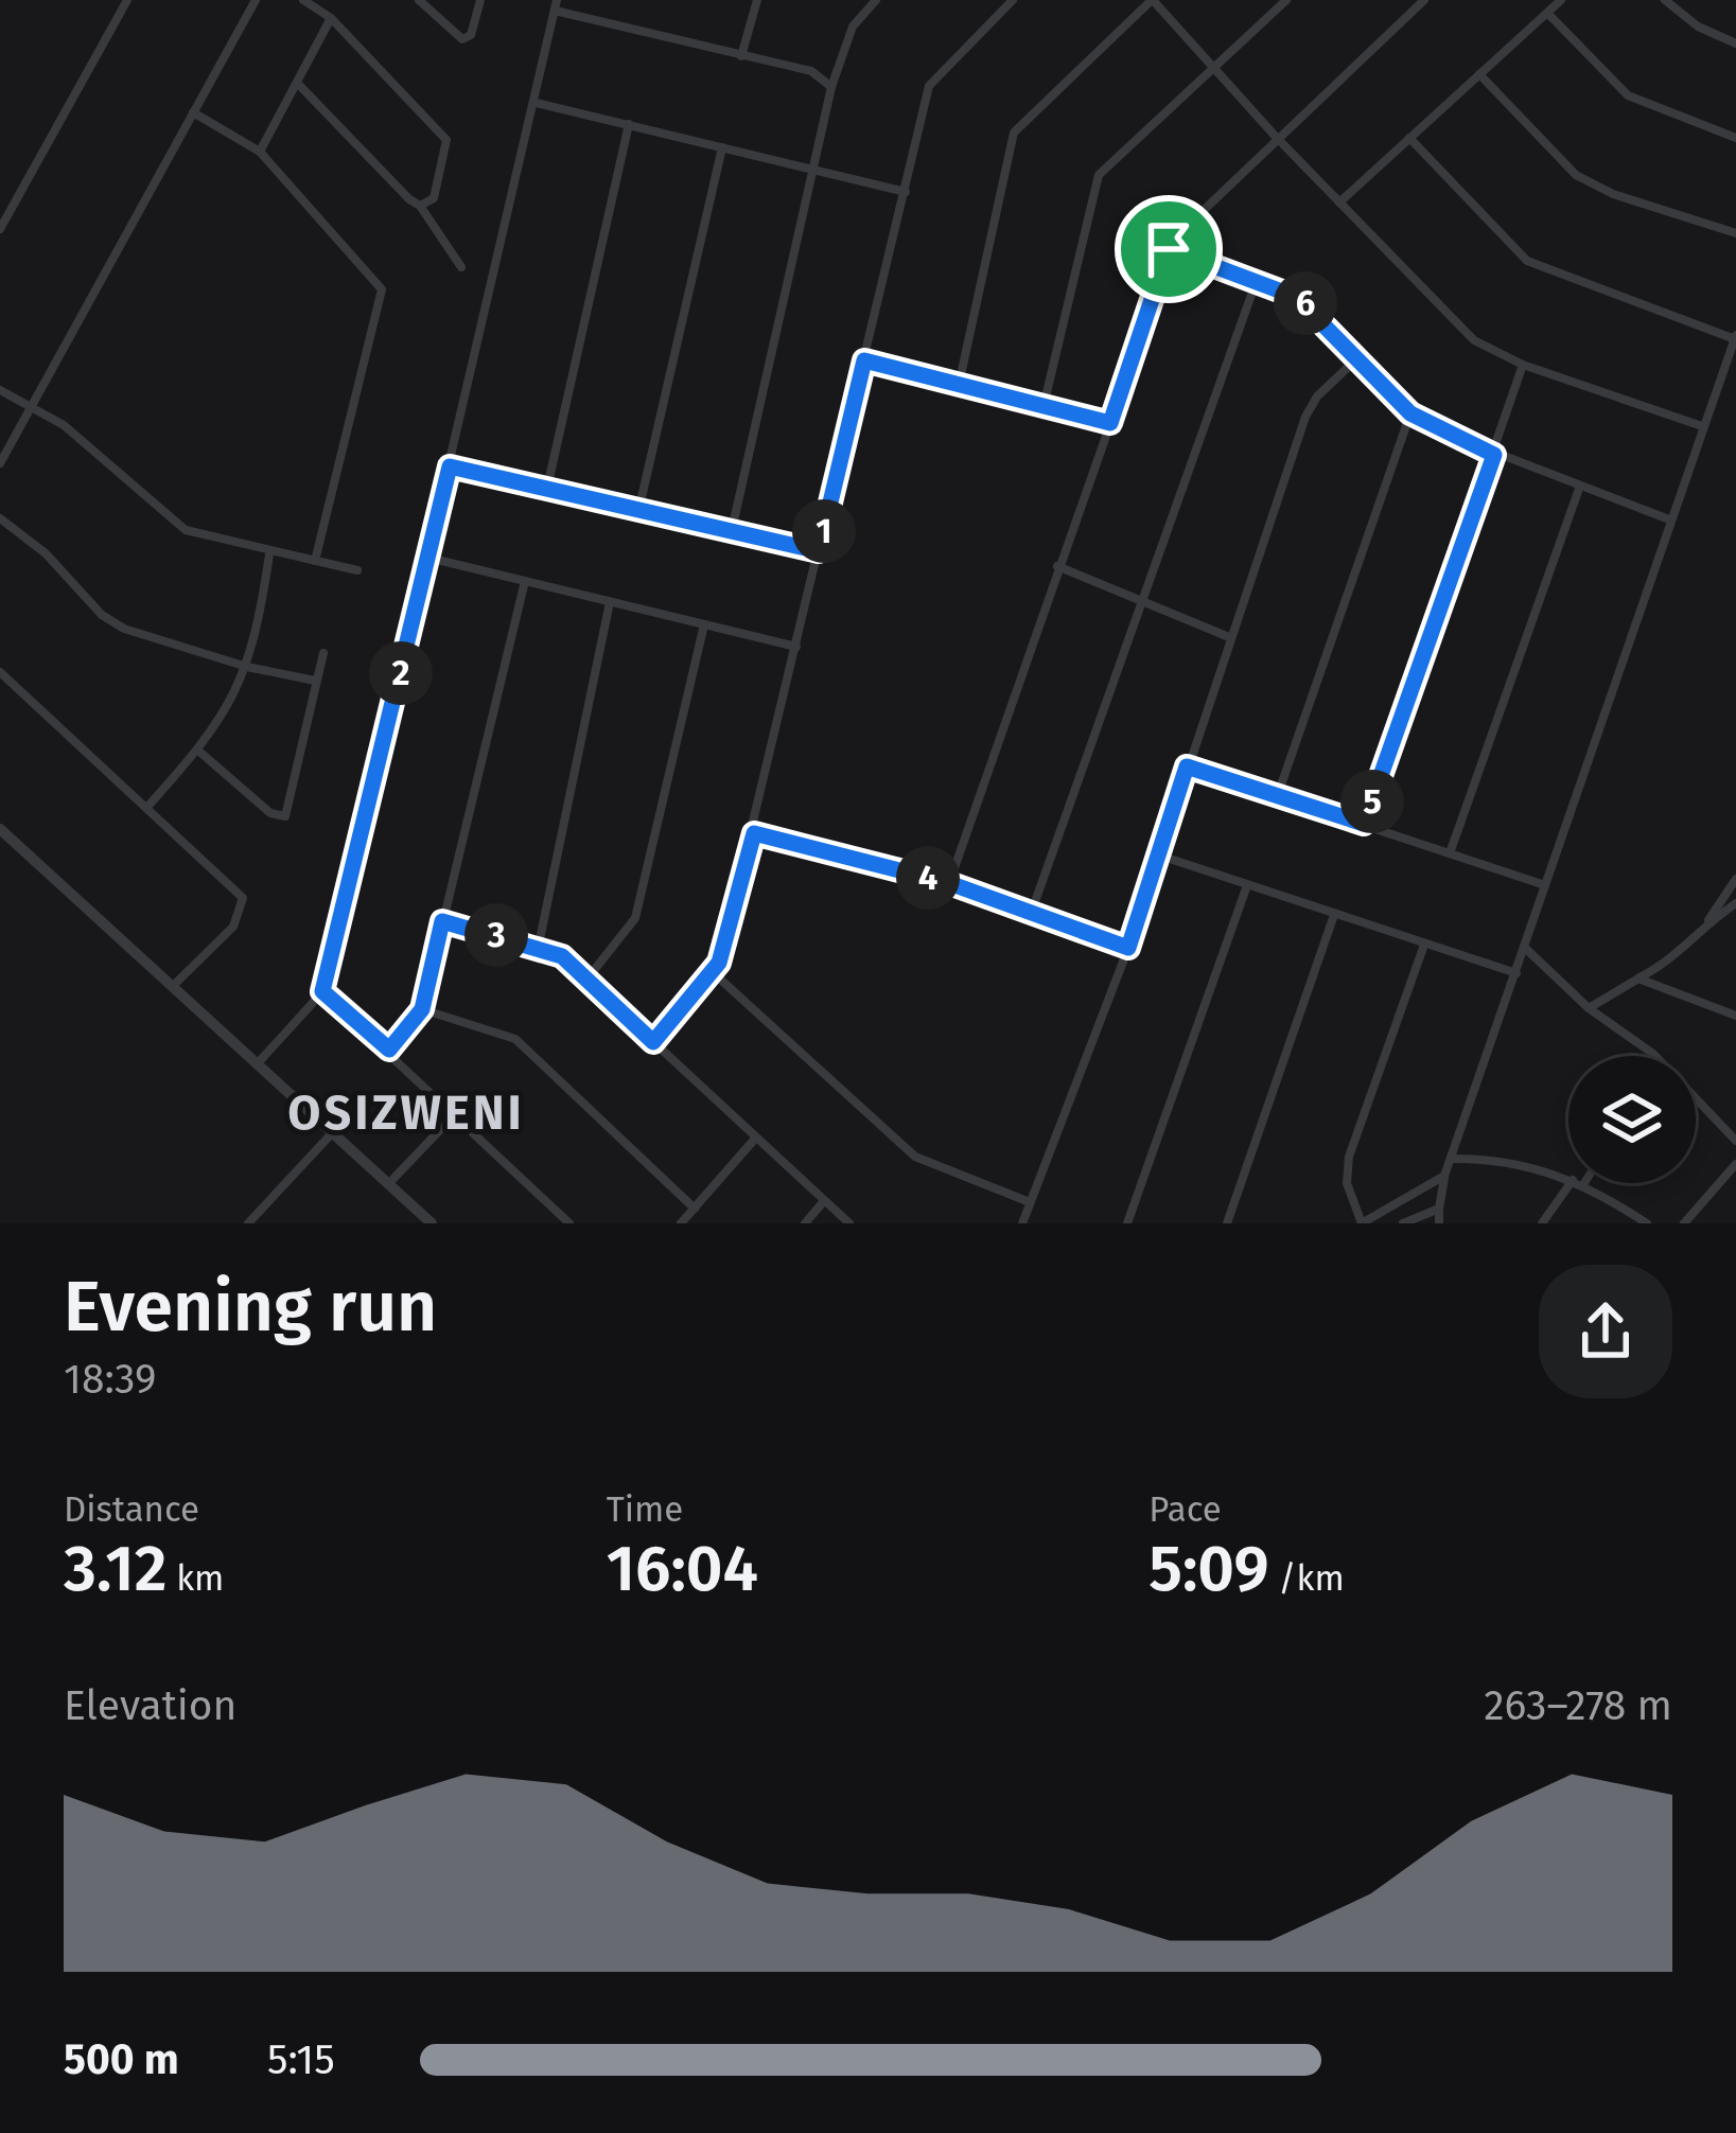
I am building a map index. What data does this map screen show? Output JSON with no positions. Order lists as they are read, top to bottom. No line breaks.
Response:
{"districts":["OSIZWENI"],"page":{"pins":["6","1","2","5","4","3"],"heading":["Evening run","18:39"],"stats":[["Distance","3.12 km"],["Time","16:04"],["Pace","5:09 /km"]],"chart":["Elevation","263–278 m"],"list":[{"name":"500 m","note":"5:15"}]}}
